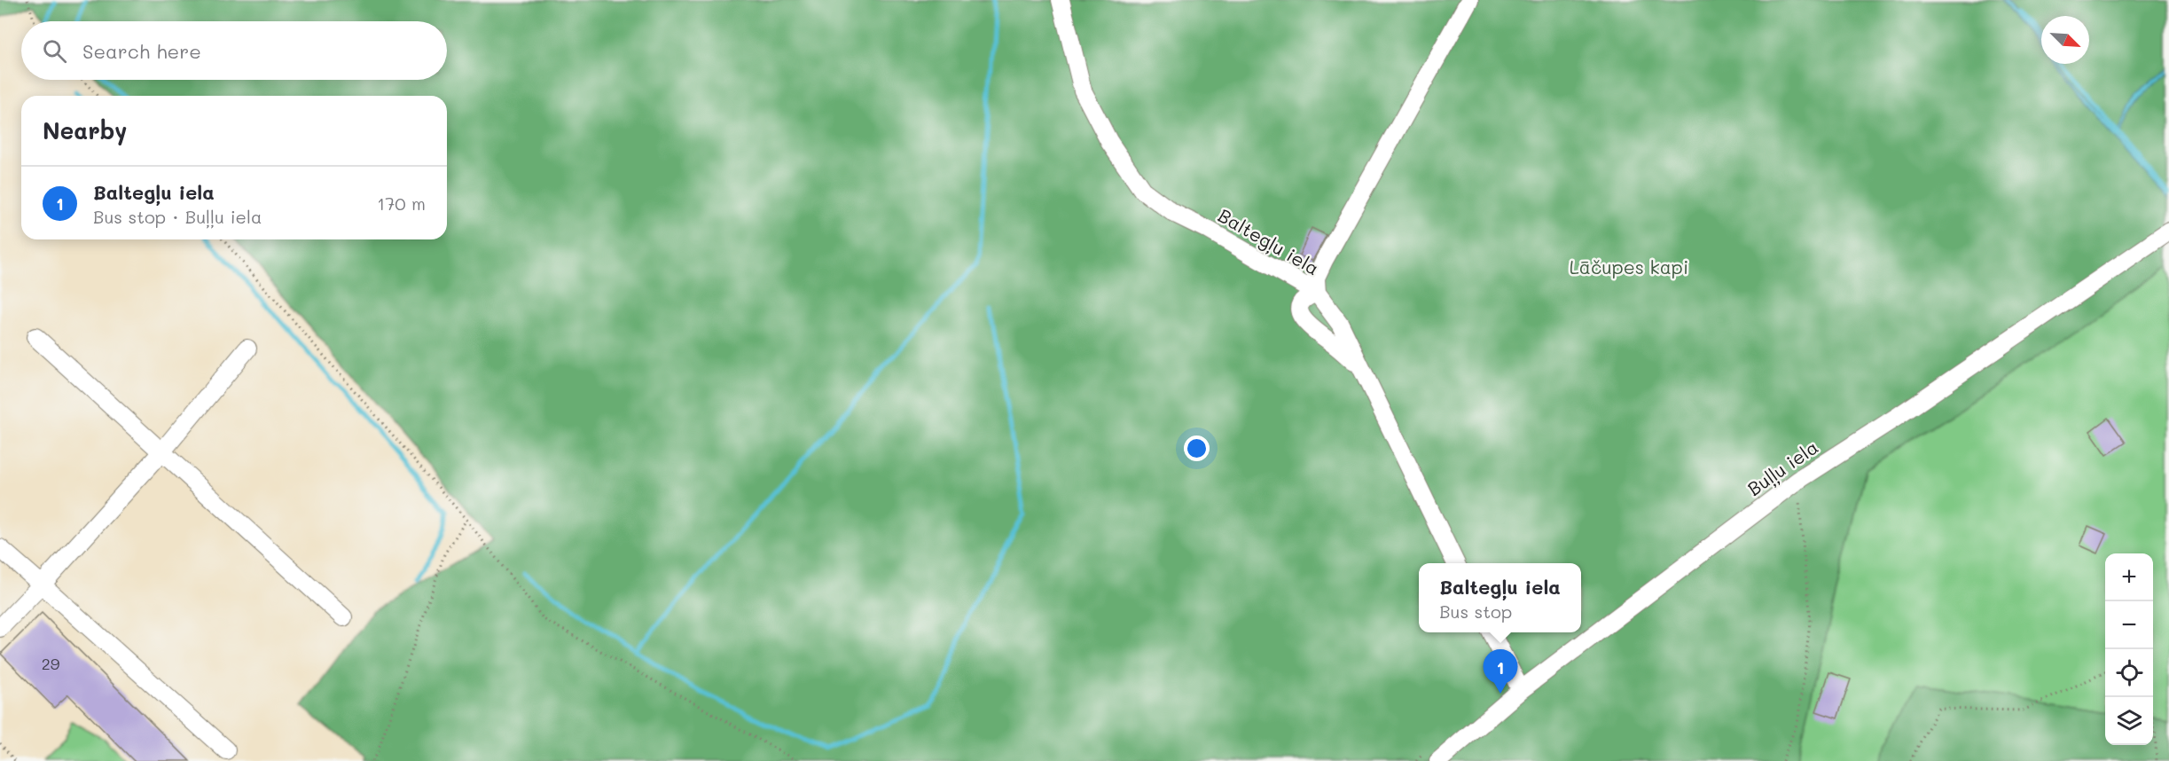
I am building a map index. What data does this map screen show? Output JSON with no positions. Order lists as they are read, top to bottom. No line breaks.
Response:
{"streets":{"street":["Baltegļu iela","Buļļu iela"]},"parks":["Lāčupes kapi"],"house_numbers":["29"],"north":"bottom right","page":{"search":"Search here","heading":"Nearby","list":[{"mark":"1","name":"Baltegļu iela","note":"Bus stop · Buļļu iela","value":"170 m"}],"map_buttons":["+","−"],"popup":["Baltegļu iela","Bus stop"],"pins":"1"}}
